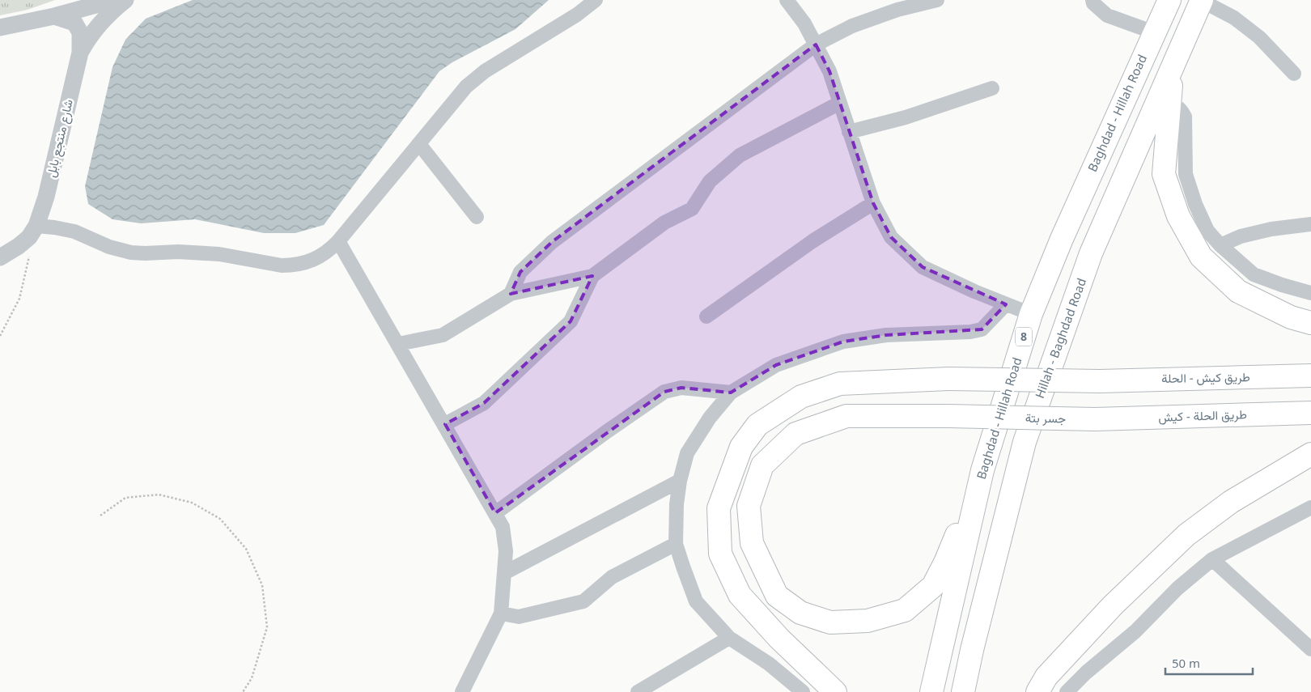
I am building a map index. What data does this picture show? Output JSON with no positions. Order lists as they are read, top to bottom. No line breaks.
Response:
{"streets":{"highway":["Baghdad - Hillah Road","8","Hillah - Baghdad Road","طريق كيش - الحلة","طريق الحلة - كيش","جسر بتة"],"street":["شارع منتجع بابل"]},"crossings":[["Baghdad - Hillah Road","جسر بتة"],["طريق الحلة - كيش","جسر بتة"]],"scale_bar":"50 m"}
